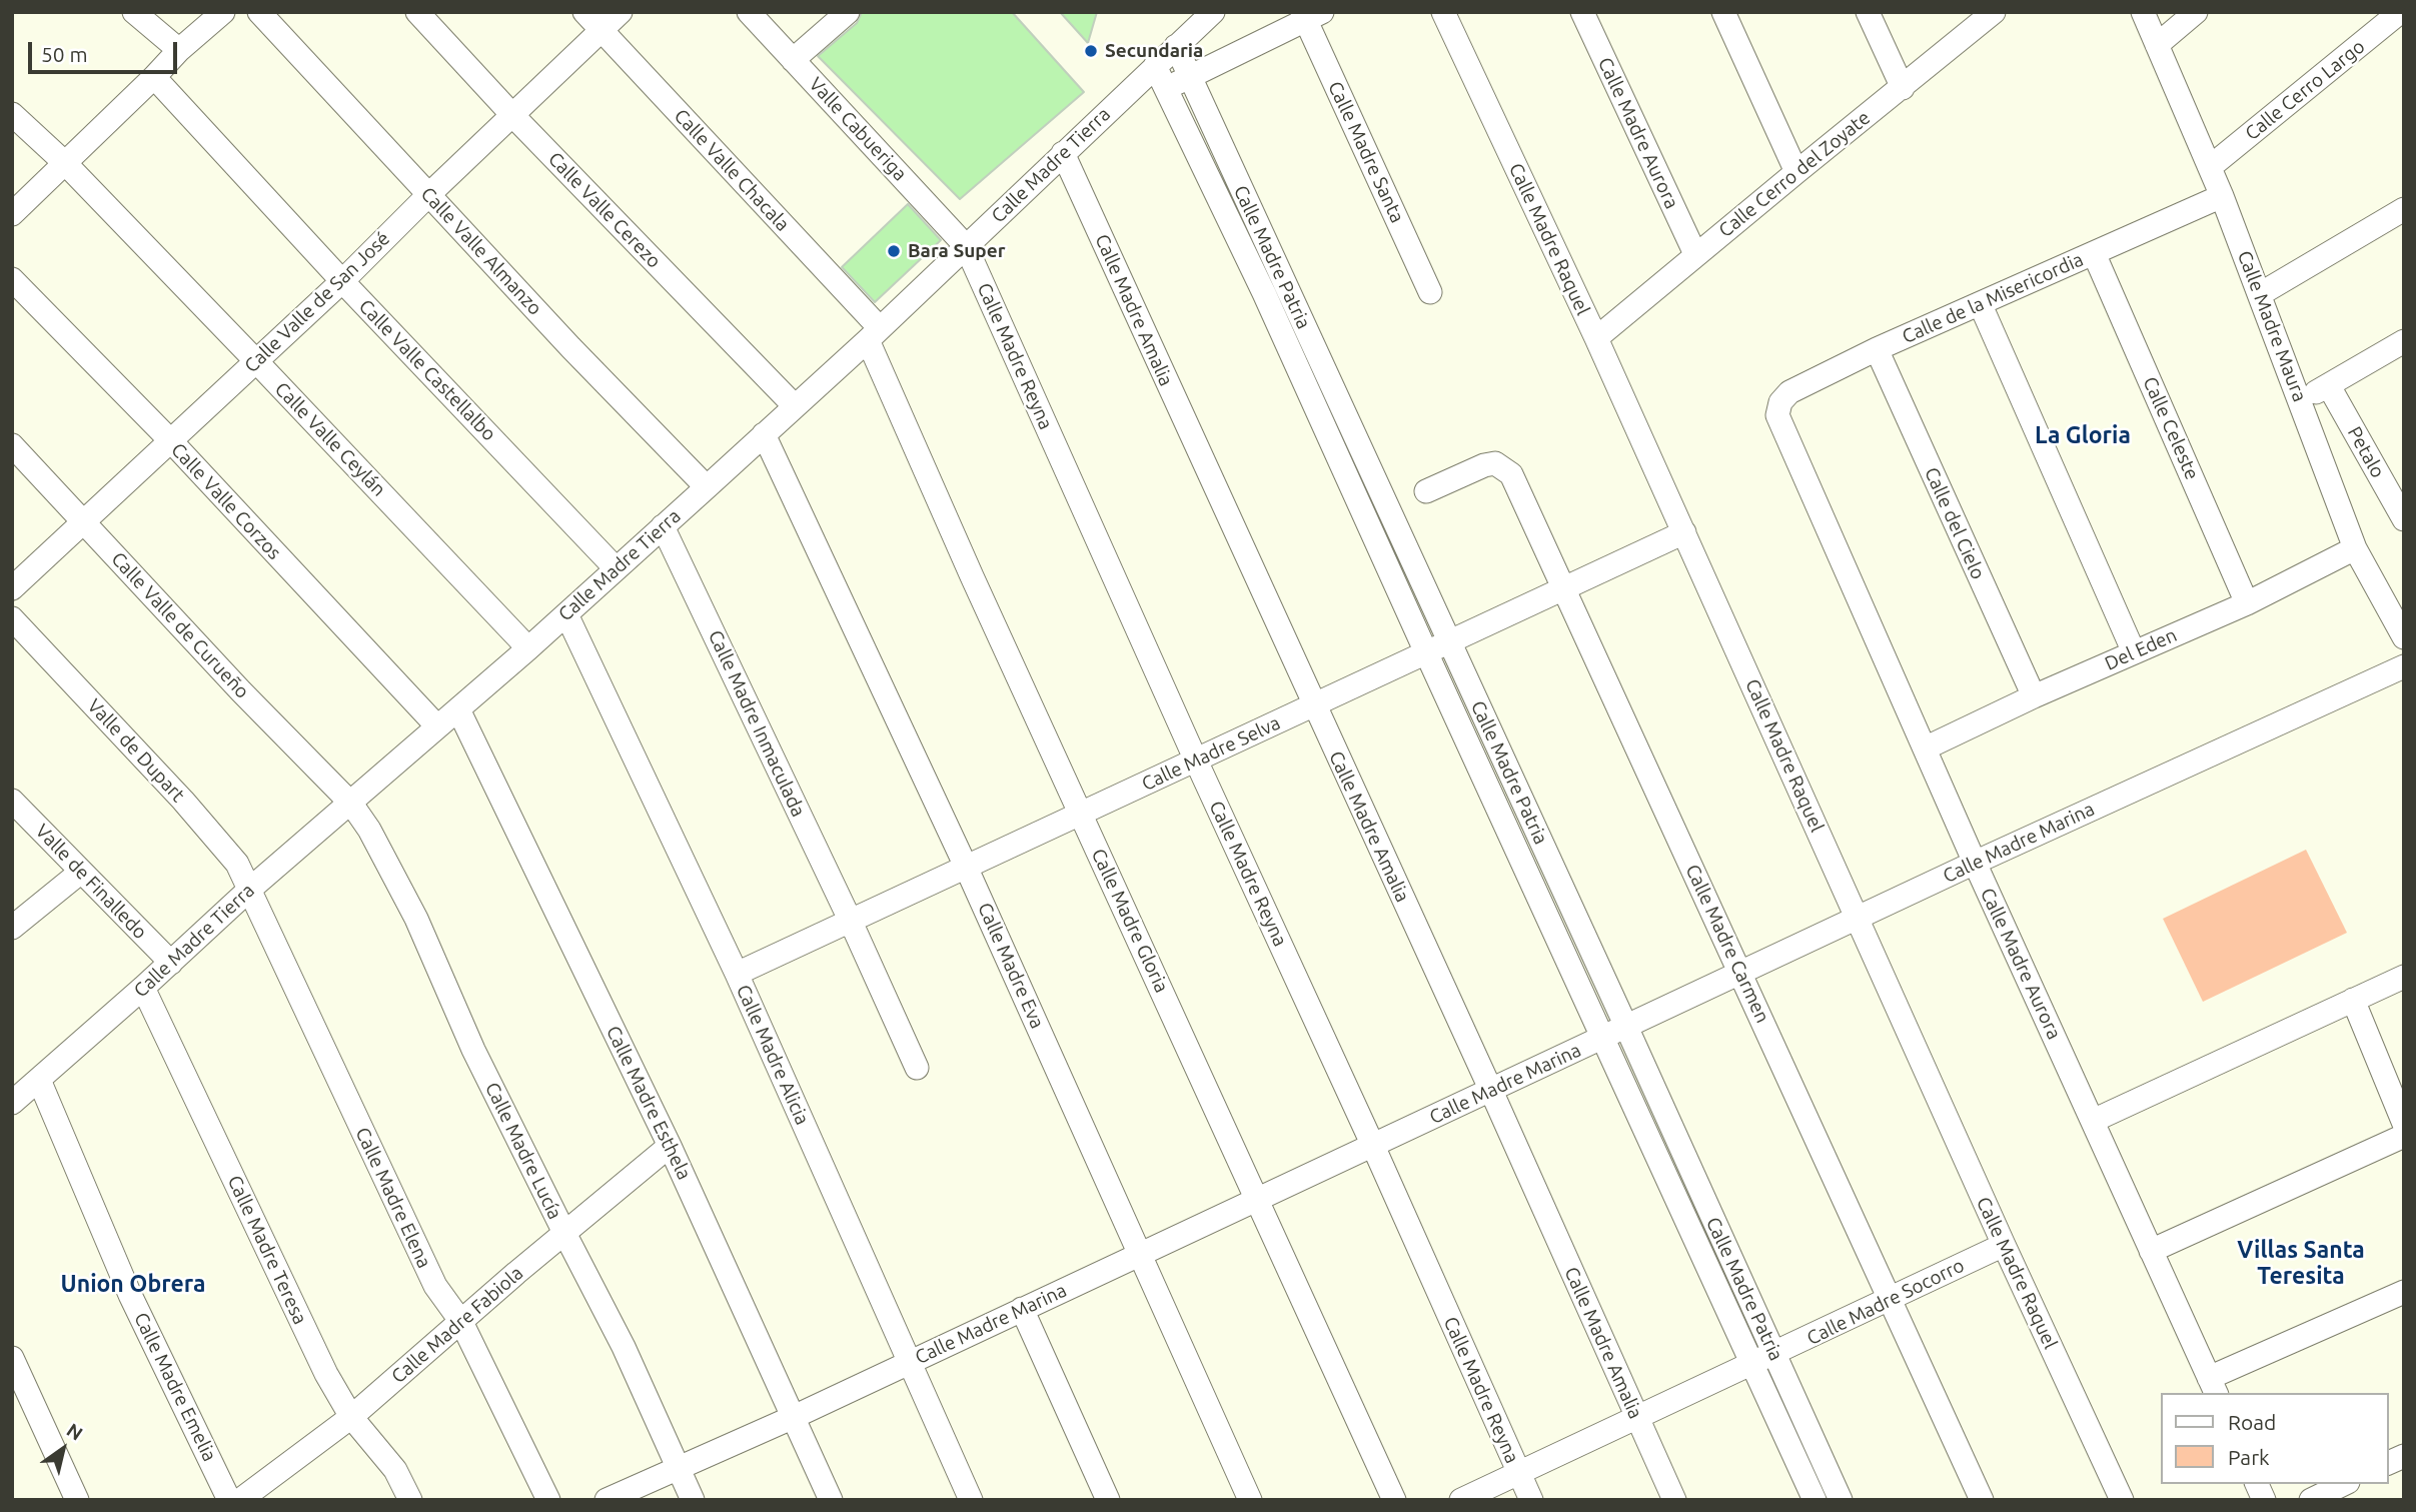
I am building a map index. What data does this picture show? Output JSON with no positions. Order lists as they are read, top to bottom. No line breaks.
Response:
{"streets":{"street":["Calle Cerro Largo","Valle Cabueriga","Calle Madre Aurora","Calle Madre Santa","Calle Madre Tierra","Calle Valle Chacala","Calle Cerro del Zoyate","Calle Valle Cerezo","Calle Madre Raquel","Calle Valle Almanzo","Calle Madre Patria","Calle de la Misericordia","Calle Valle de San José","Calle Madre Amalia","Calle Madre Maura","Calle Madre Reyna","Calle Valle Castellalbo","Calle Celeste","Calle Valle Ceylán","Petalo","Calle Valle Corzos","Calle del Cielo","Calle Valle de Curueño","Del Eden","Calle Madre Inmaculada","Valle de Dupart","Calle Madre Selva","Calle Madre Marina","Valle de Finalledo","Calle Madre Gloria","Calle Madre Carmen","Calle Madre Eva","Calle Madre Alicia","Calle Madre Esthela","Calle Madre Lucía","Calle Madre Elena","Calle Madre Teresa","Calle Madre Socorro","Calle Madre Fabiola","Calle Madre Emelia"]},"crossings":[["Calle Cerro Largo","Calle Madre Maura"],["Valle Cabueriga","Calle Madre Tierra"],["Valle Cabueriga","Calle Madre Reyna"],["Calle Madre Aurora","Calle Cerro del Zoyate"],["Calle Madre Aurora","Calle de la Misericordia"],["Calle Madre Aurora","Del Eden"],["Calle Madre Aurora","Calle Madre Marina"],["Calle Madre Tierra","Calle Valle Chacala"],["Calle Madre Tierra","Calle Valle Cerezo"],["Calle Madre Tierra","Calle Valle Almanzo"],["Calle Madre Tierra","Calle Madre Patria"],["Calle Madre Tierra","Calle Madre Amalia"],["Calle Madre Tierra","Calle Madre Reyna"],["Calle Madre Tierra","Calle Valle Castellalbo"],["Calle Madre Tierra","Calle Valle Ceylán"],["Calle Madre Tierra","Calle Valle Corzos"],["Calle Madre Tierra","Calle Valle de Curueño"],["Calle Madre Tierra","Calle Madre Inmaculada"],["Calle Madre Tierra","Valle de Dupart"],["Calle Madre Tierra","Valle de Finalledo"],["Calle Madre Tierra","Calle Madre Gloria"],["Calle Madre Tierra","Calle Madre Eva"],["Calle Madre Tierra","Calle Madre Alicia"],["Calle Madre Tierra","Calle Madre Esthela"],["Calle Madre Tierra","Calle Madre Lucía"],["Calle Madre Tierra","Calle Madre Elena"],["Calle Madre Tierra","Calle Madre Teresa"],["Calle Madre Tierra","Calle Madre Emelia"],["Calle Valle Chacala","Calle Valle de San José"],["Calle Valle Chacala","Calle Madre Gloria"],["Calle Cerro del Zoyate","Calle Madre Raquel"],["Calle Valle Cerezo","Calle Valle de San José"],["Calle Madre Raquel","Calle Madre Selva"],["Calle Madre Raquel","Calle Madre Marina"],["Calle Madre Raquel","Calle Madre Socorro"],["Calle Valle Almanzo","Calle Valle de San José"],["Calle Madre Patria","Calle Madre Selva"],["Calle Madre Patria","Calle Madre Marina"],["Calle Madre Patria","Calle Madre Socorro"],["Calle de la Misericordia","Calle Madre Maura"],["Calle de la Misericordia","Calle Celeste"],["Calle de la Misericordia","Calle del Cielo"],["Calle Valle de San José","Calle Valle Castellalbo"],["Calle Valle de San José","Calle Valle Ceylán"],["Calle Valle de San José","Calle Valle Corzos"],["Calle Valle de San José","Calle Valle de Curueño"],["Calle Madre Amalia","Calle Madre Selva"],["Calle Madre Amalia","Calle Madre Marina"],["Calle Madre Amalia","Calle Madre Socorro"],["Calle Madre Maura","Del Eden"],["Calle Madre Reyna","Calle Madre Selva"],["Calle Madre Reyna","Calle Madre Marina"],["Calle Madre Reyna","Calle Madre Socorro"],["Calle Celeste","Del Eden"],["Calle del Cielo","Del Eden"],["Calle Valle de Curueño","Calle Madre Lucía"],["Calle Madre Inmaculada","Calle Madre Selva"],["Valle de Dupart","Calle Madre Elena"],["Calle Madre Selva","Calle Madre Gloria"],["Calle Madre Selva","Calle Madre Carmen"],["Calle Madre Selva","Calle Madre Eva"],["Calle Madre Selva","Calle Madre Alicia"],["Calle Madre Marina","Calle Madre Gloria"],["Calle Madre Marina","Calle Madre Carmen"],["Calle Madre Marina","Calle Madre Eva"],["Calle Madre Marina","Calle Madre Alicia"],["Calle Madre Marina","Calle Madre Esthela"],["Calle Madre Marina","Calle Madre Lucía"],["Calle Madre Carmen","Calle Madre Socorro"],["Calle Madre Esthela","Calle Madre Fabiola"],["Calle Madre Lucía","Calle Madre Fabiola"],["Calle Madre Elena","Calle Madre Fabiola"],["Calle Madre Teresa","Calle Madre Fabiola"]],"districts":["La Gloria","Villas Santa Teresita","Union Obrera"],"places":["Secundaria","Bara Super"],"legend":["Road","Park"],"scale_bar":"50 m","north":"top right"}
